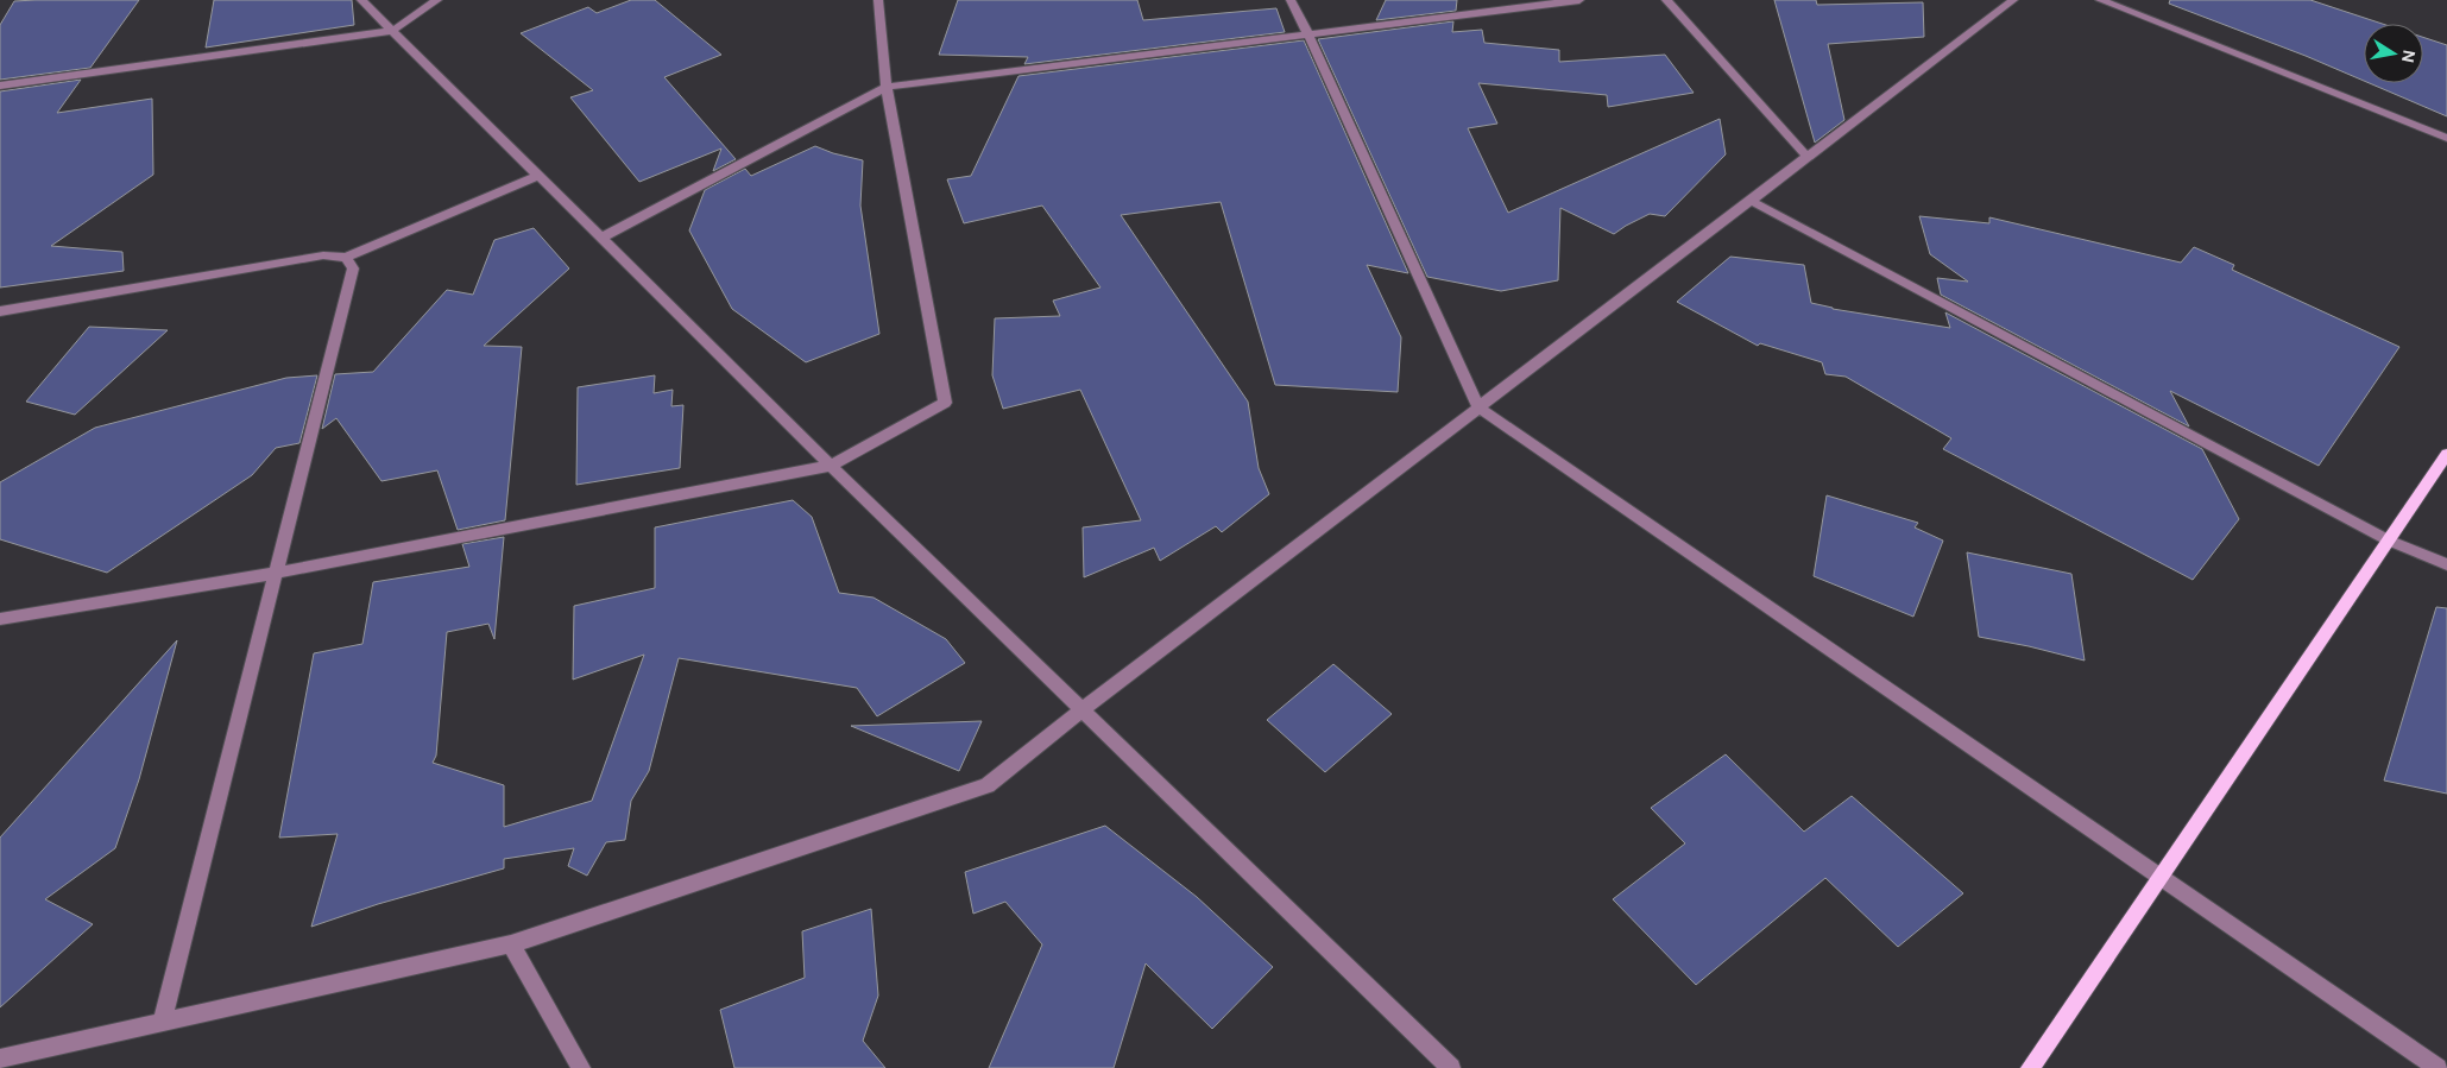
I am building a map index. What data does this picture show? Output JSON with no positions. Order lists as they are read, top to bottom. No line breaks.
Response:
{"north":"right"}
